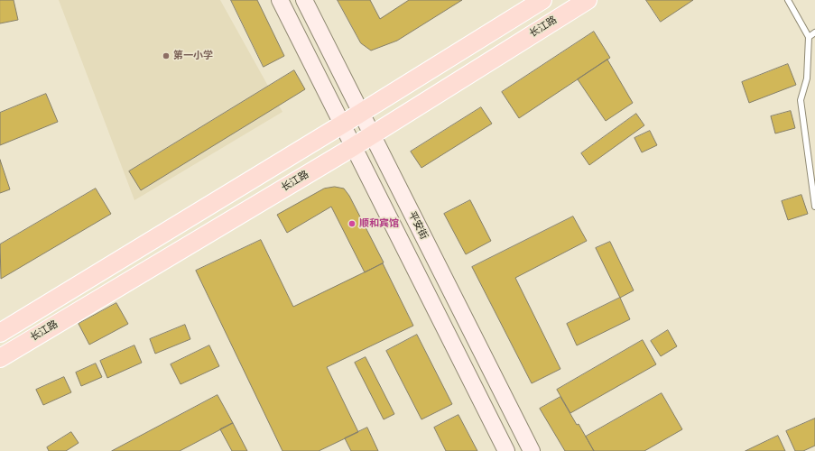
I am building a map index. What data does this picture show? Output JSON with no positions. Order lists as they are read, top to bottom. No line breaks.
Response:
{"streets":{"main road":["长江路","平安街"]},"crossings":[["长江路","平安街"]],"places":["第一小学","顺和宾馆"]}
